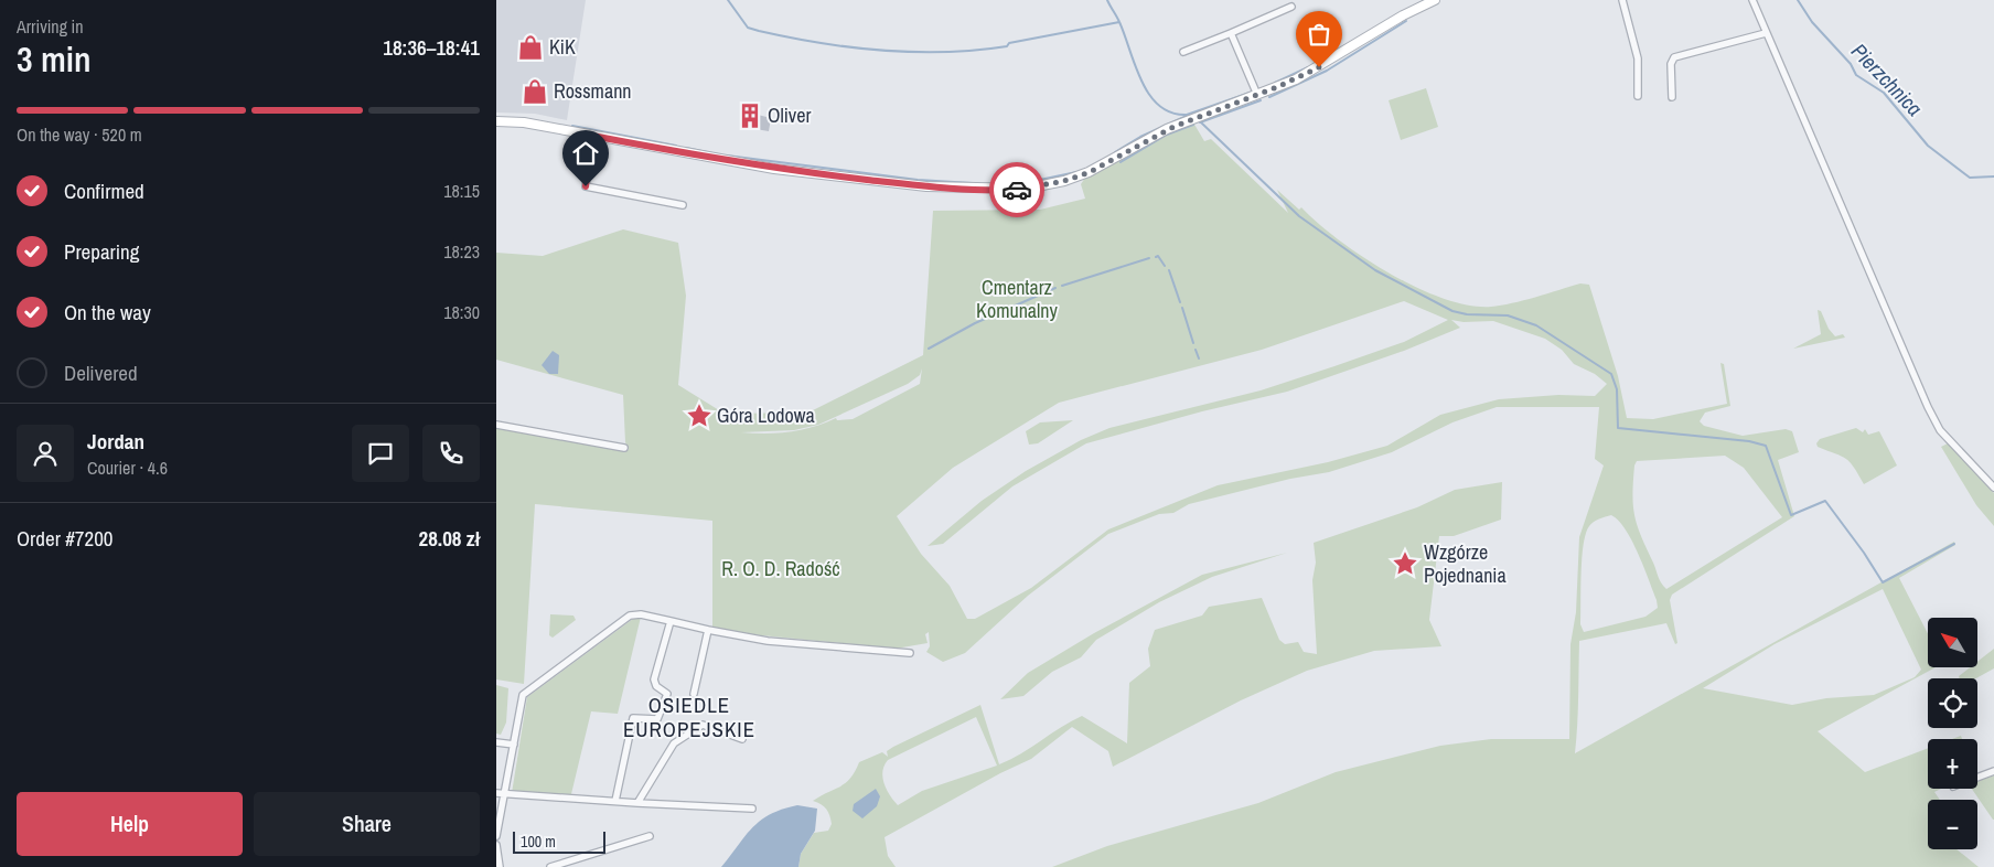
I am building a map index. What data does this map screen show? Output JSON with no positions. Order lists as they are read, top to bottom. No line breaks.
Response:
{"districts":["OSIEDLE EUROPEJSKIE"],"water":["Pierzchnica"],"parks":["Cmentarz Komunalny","R. O. D. Radość"],"places":{"shop":["KiK","Rossmann"],"building":["Oliver"],"place":["Góra Lodowa","Wzgórze Pojednania"]},"scale_bar":"100 m","north":"top left","page":{"heading":["3 min","Arriving in","18:36–18:41"],"panel":["Jordan","Courier · 4.6","Order #7200","28.08 zł"],"bar":"On the way · 520 m","list":[["Confirmed","18:15"],["Preparing","18:23"],["On the way","18:30"],"Delivered"],"map_buttons":["+","−"],"buttons":["Help","Share"],"scale":"100 m"}}
